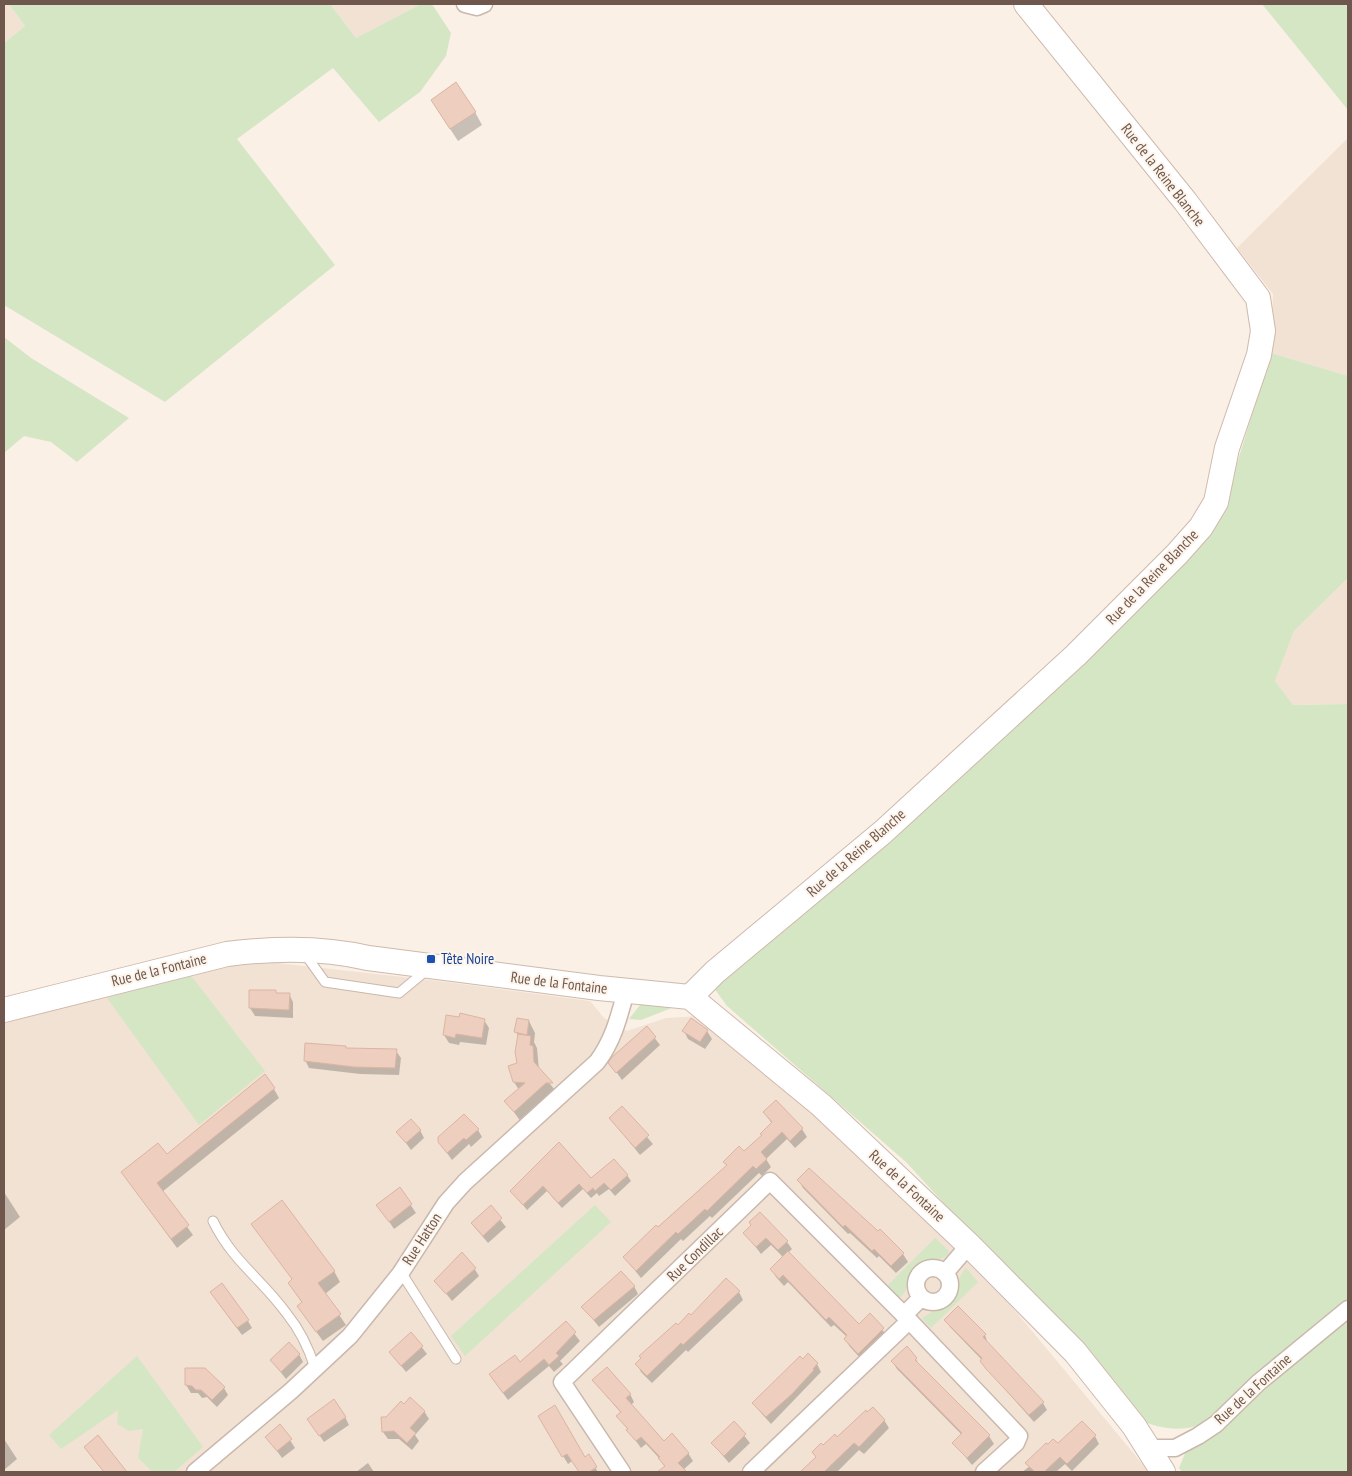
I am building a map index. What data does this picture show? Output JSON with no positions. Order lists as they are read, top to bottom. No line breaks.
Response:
{"streets":{"street":["Rue de la Reine Blanche","Rue de la Fontaine","Rue Hatton","Rue Condillac"]},"crossings":[["Rue de la Reine Blanche","Rue de la Fontaine"],["Rue de la Fontaine","Rue Hatton"]],"places":{"transit":["Tête Noire"]}}
